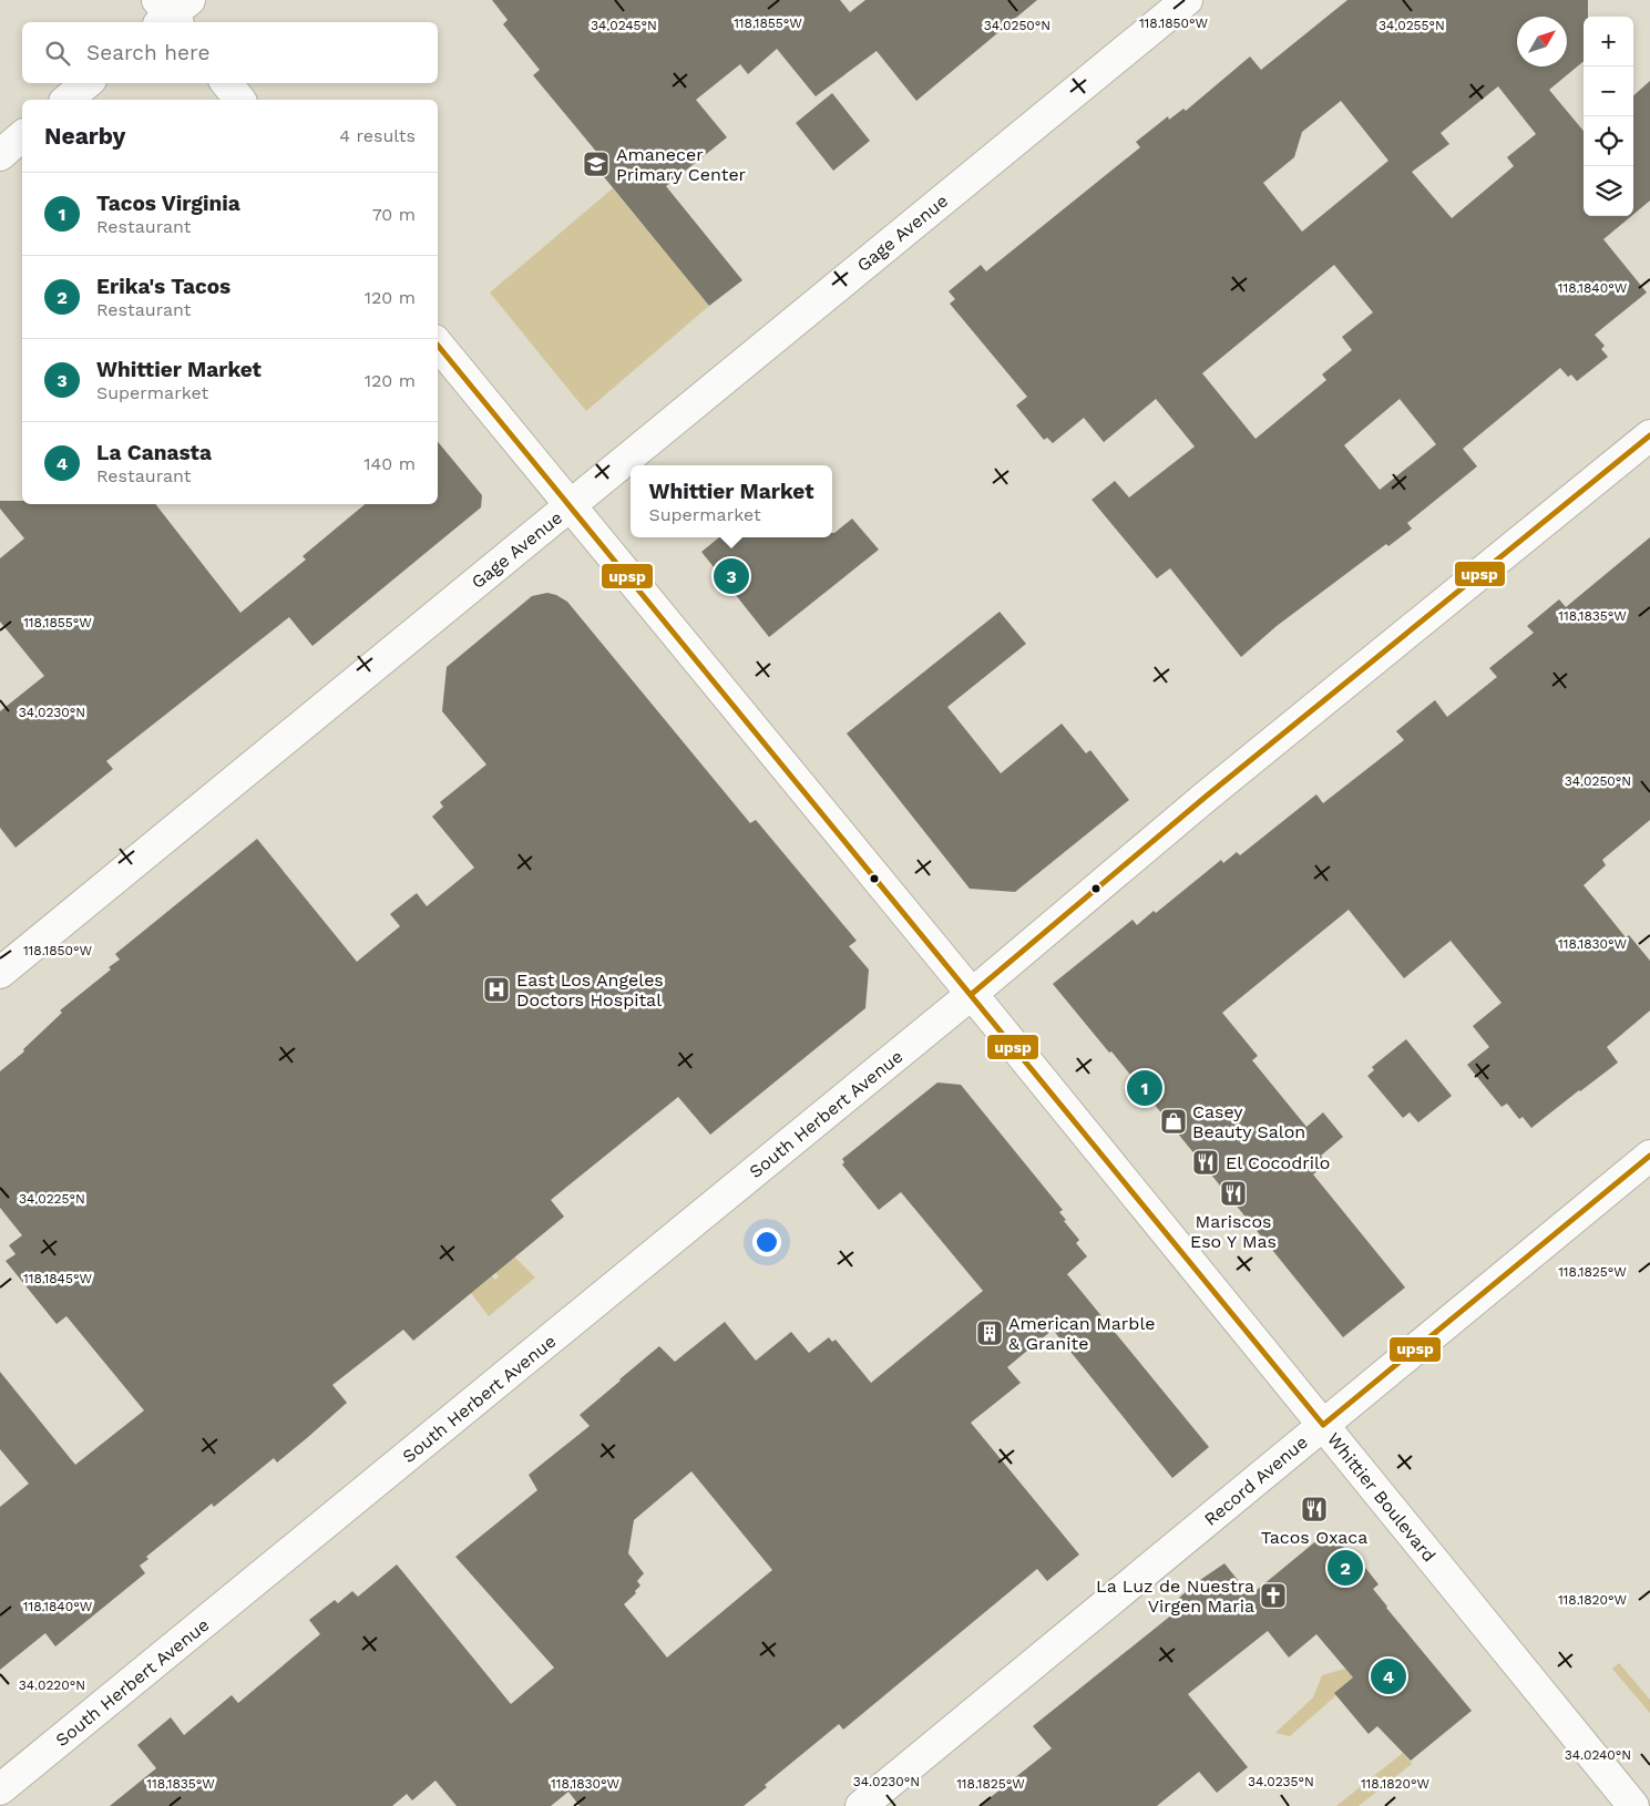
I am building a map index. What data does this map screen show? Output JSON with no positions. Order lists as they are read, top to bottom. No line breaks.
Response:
{"streets":{"street":["Gage Avenue","South Herbert Avenue","Record Avenue","Whittier Boulevard"]},"crossings":[["Gage Avenue","Whittier Boulevard"],["South Herbert Avenue","Whittier Boulevard"],["Record Avenue","Whittier Boulevard"]],"places":{"school or university":["Amanecer Primary Center"],"hospital":["East Los Angeles Doctors Hospital"],"shop":["Casey Beauty Salon"],"restaurant":["El Cocodrilo","Mariscos Eso Y Mas","Tacos Oxaca"],"building":["American Marble & Granite"],"church":["La Luz de Nuestra Virgen Maria"]},"lines":["transit line upsp"],"north":"top right","page":{"map_buttons":["+","−"],"search":"Search here","heading":["Nearby","4 results"],"list":[{"mark":"1","name":"Tacos Virginia","note":"Restaurant","value":"70 m"},{"mark":"2","name":"Erika's Tacos","note":"Restaurant","value":"120 m"},{"mark":"3","name":"Whittier Market","note":"Supermarket","value":"120 m"},{"mark":"4","name":"La Canasta","note":"Restaurant","value":"140 m"}],"popup":["Whittier Market","Supermarket"],"pins":["3","1","2","4"]},"coordinates":["118.1855°W","118.1850°W","34.0245°N","34.0250°N","34.0255°N","118.1840°W","118.1835°W","34.0230°N","118.1830°W","34.0225°N","118.1825°W","118.1845°W","118.1820°W","34.0220°N","34.0240°N","34.0235°N"]}
